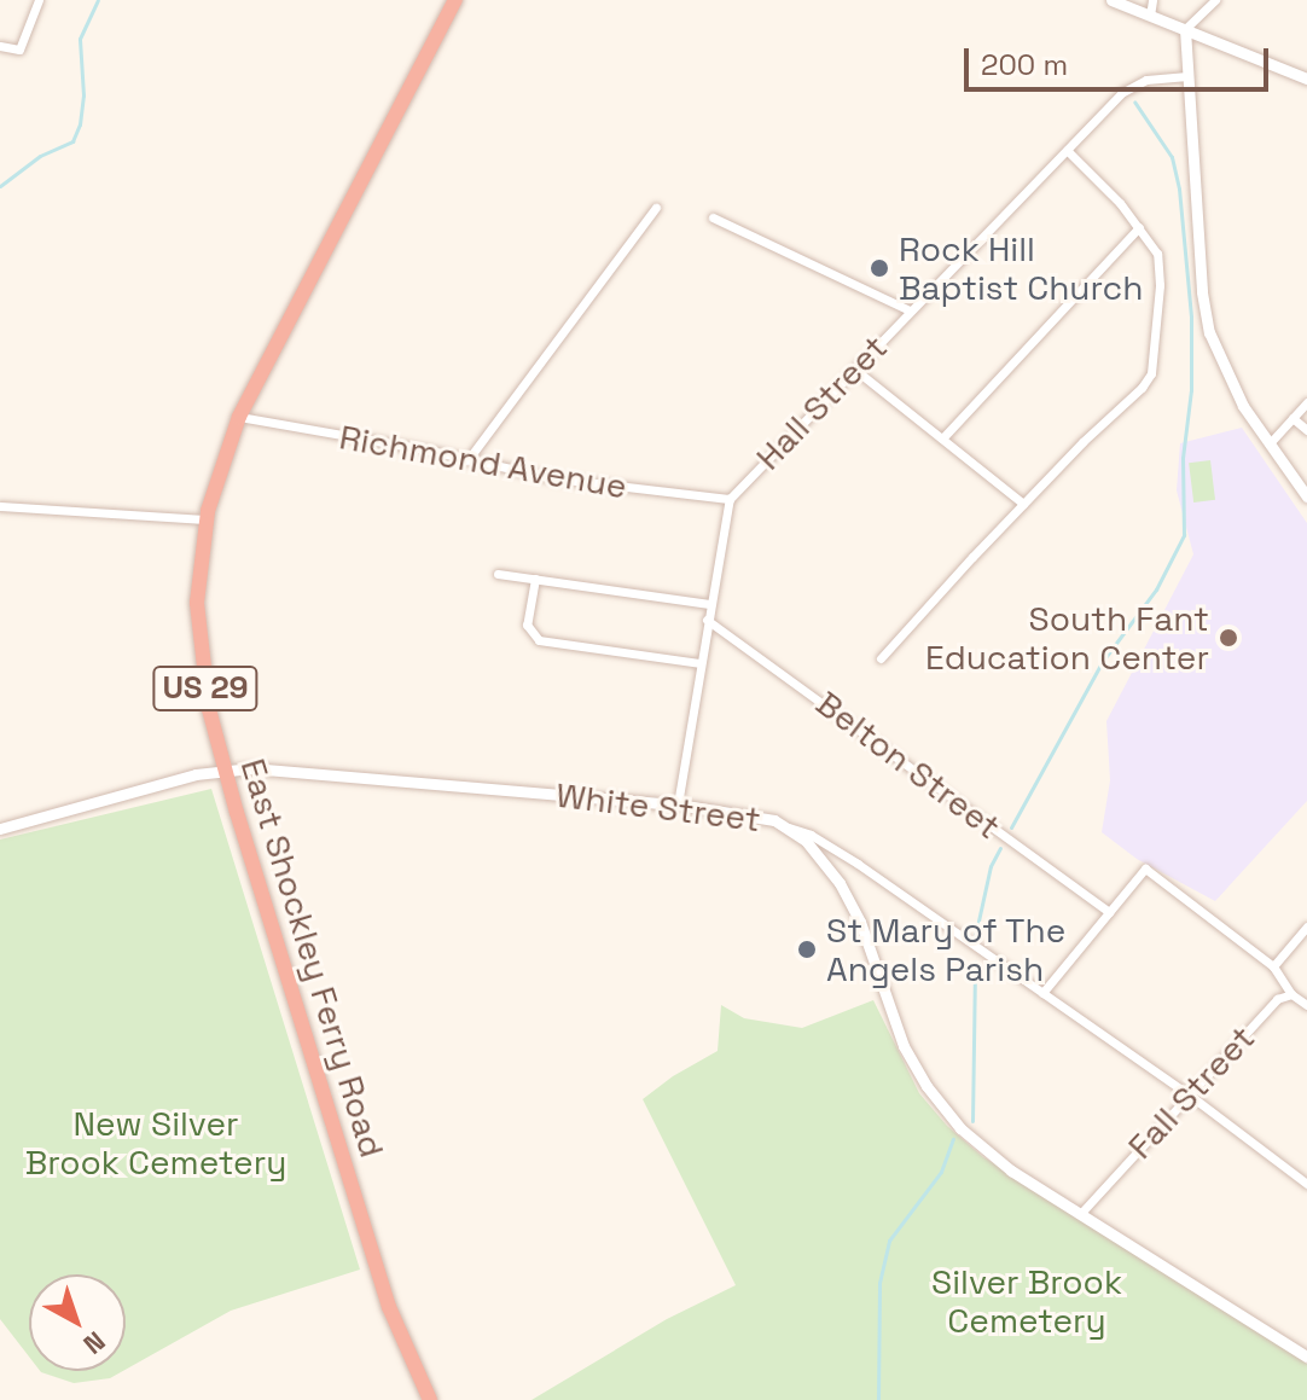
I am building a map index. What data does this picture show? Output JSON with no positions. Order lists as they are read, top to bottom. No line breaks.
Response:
{"streets":{"highway":["US 29","East Shockley Ferry Road"],"street":["Hall Street","Richmond Avenue","Belton Street","White Street","Fall Street"]},"crossings":[["Hall Street","Richmond Avenue"],["Hall Street","Belton Street"],["Hall Street","White Street"],["Richmond Avenue","East Shockley Ferry Road"],["White Street","East Shockley Ferry Road"],["White Street","Fall Street"]],"parks":["New Silver Brook Cemetery","Silver Brook Cemetery"],"places":["Rock Hill Baptist Church","South Fant Education Center","St Mary of The Angels Parish"],"scale_bar":"200 m","north":"bottom right"}
